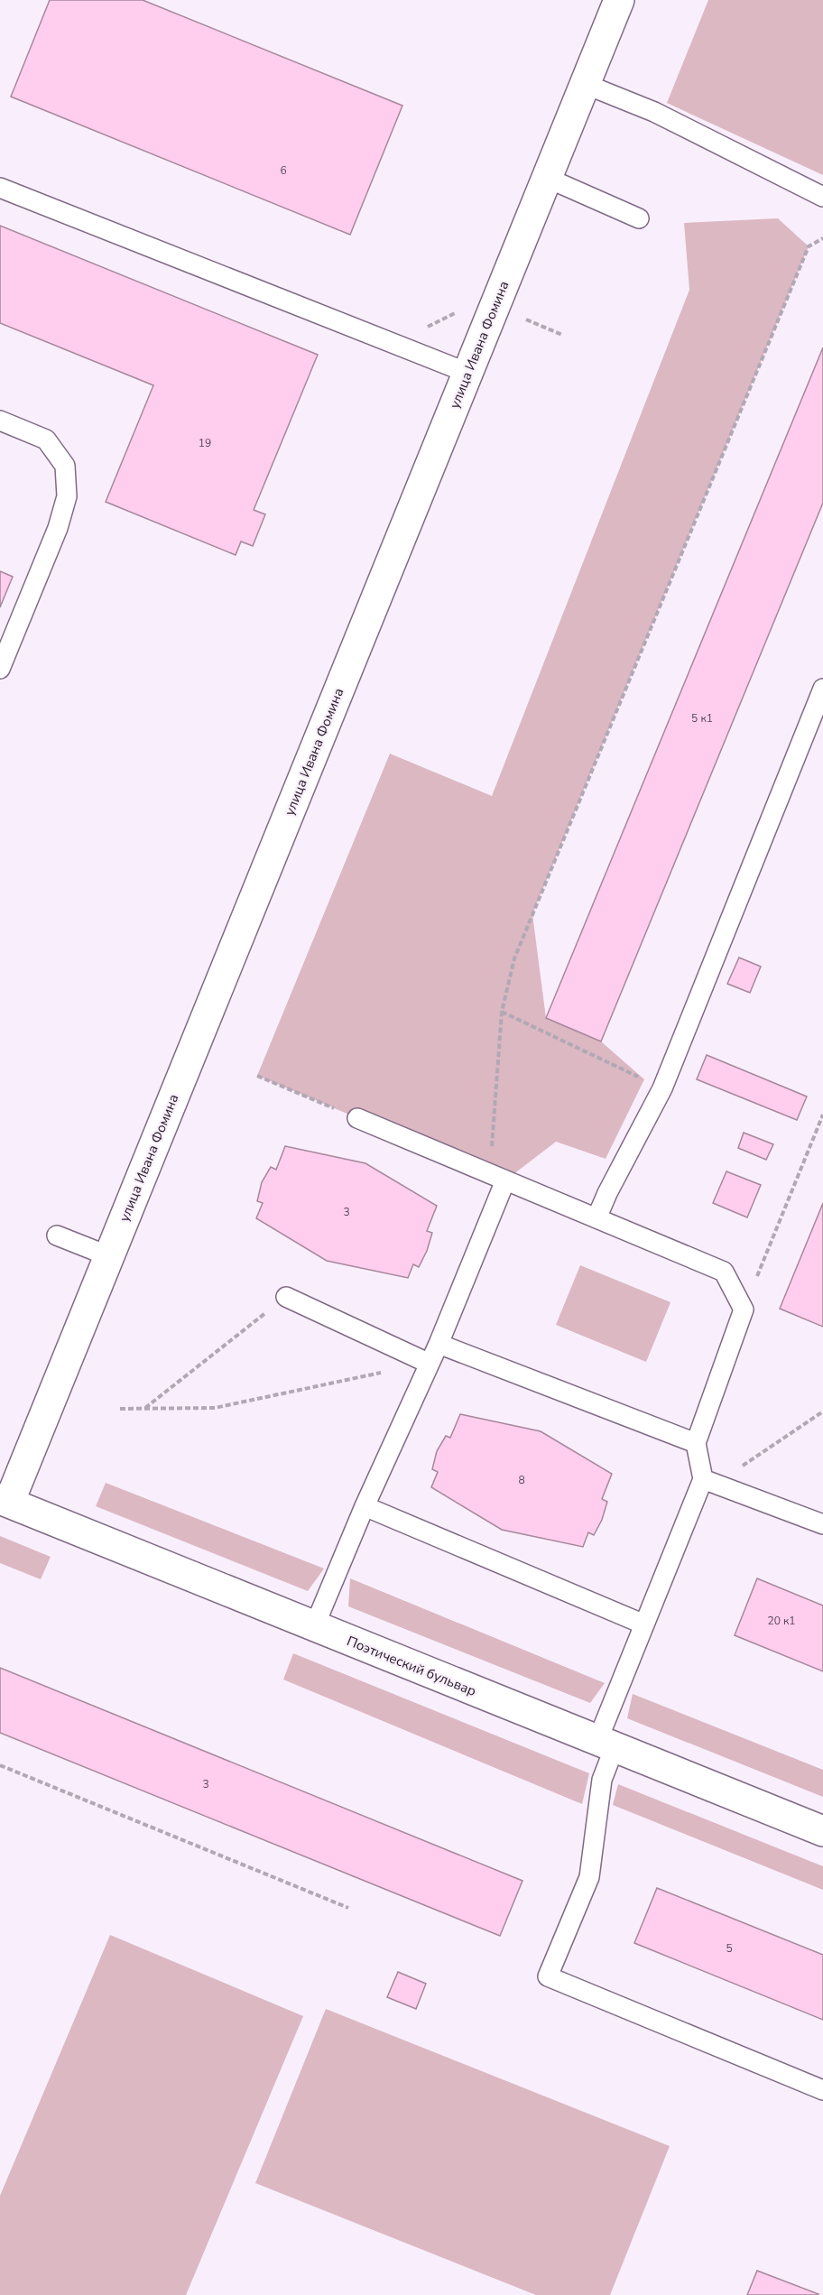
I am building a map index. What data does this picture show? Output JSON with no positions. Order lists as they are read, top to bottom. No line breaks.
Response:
{"streets":{"street":["улица Ивана Фомина","Поэтический бульвар"]},"crossings":[["улица Ивана Фомина","Поэтический бульвар"]],"house_numbers":["6","19","5 к1","3","8","20 к1","3","5"]}
